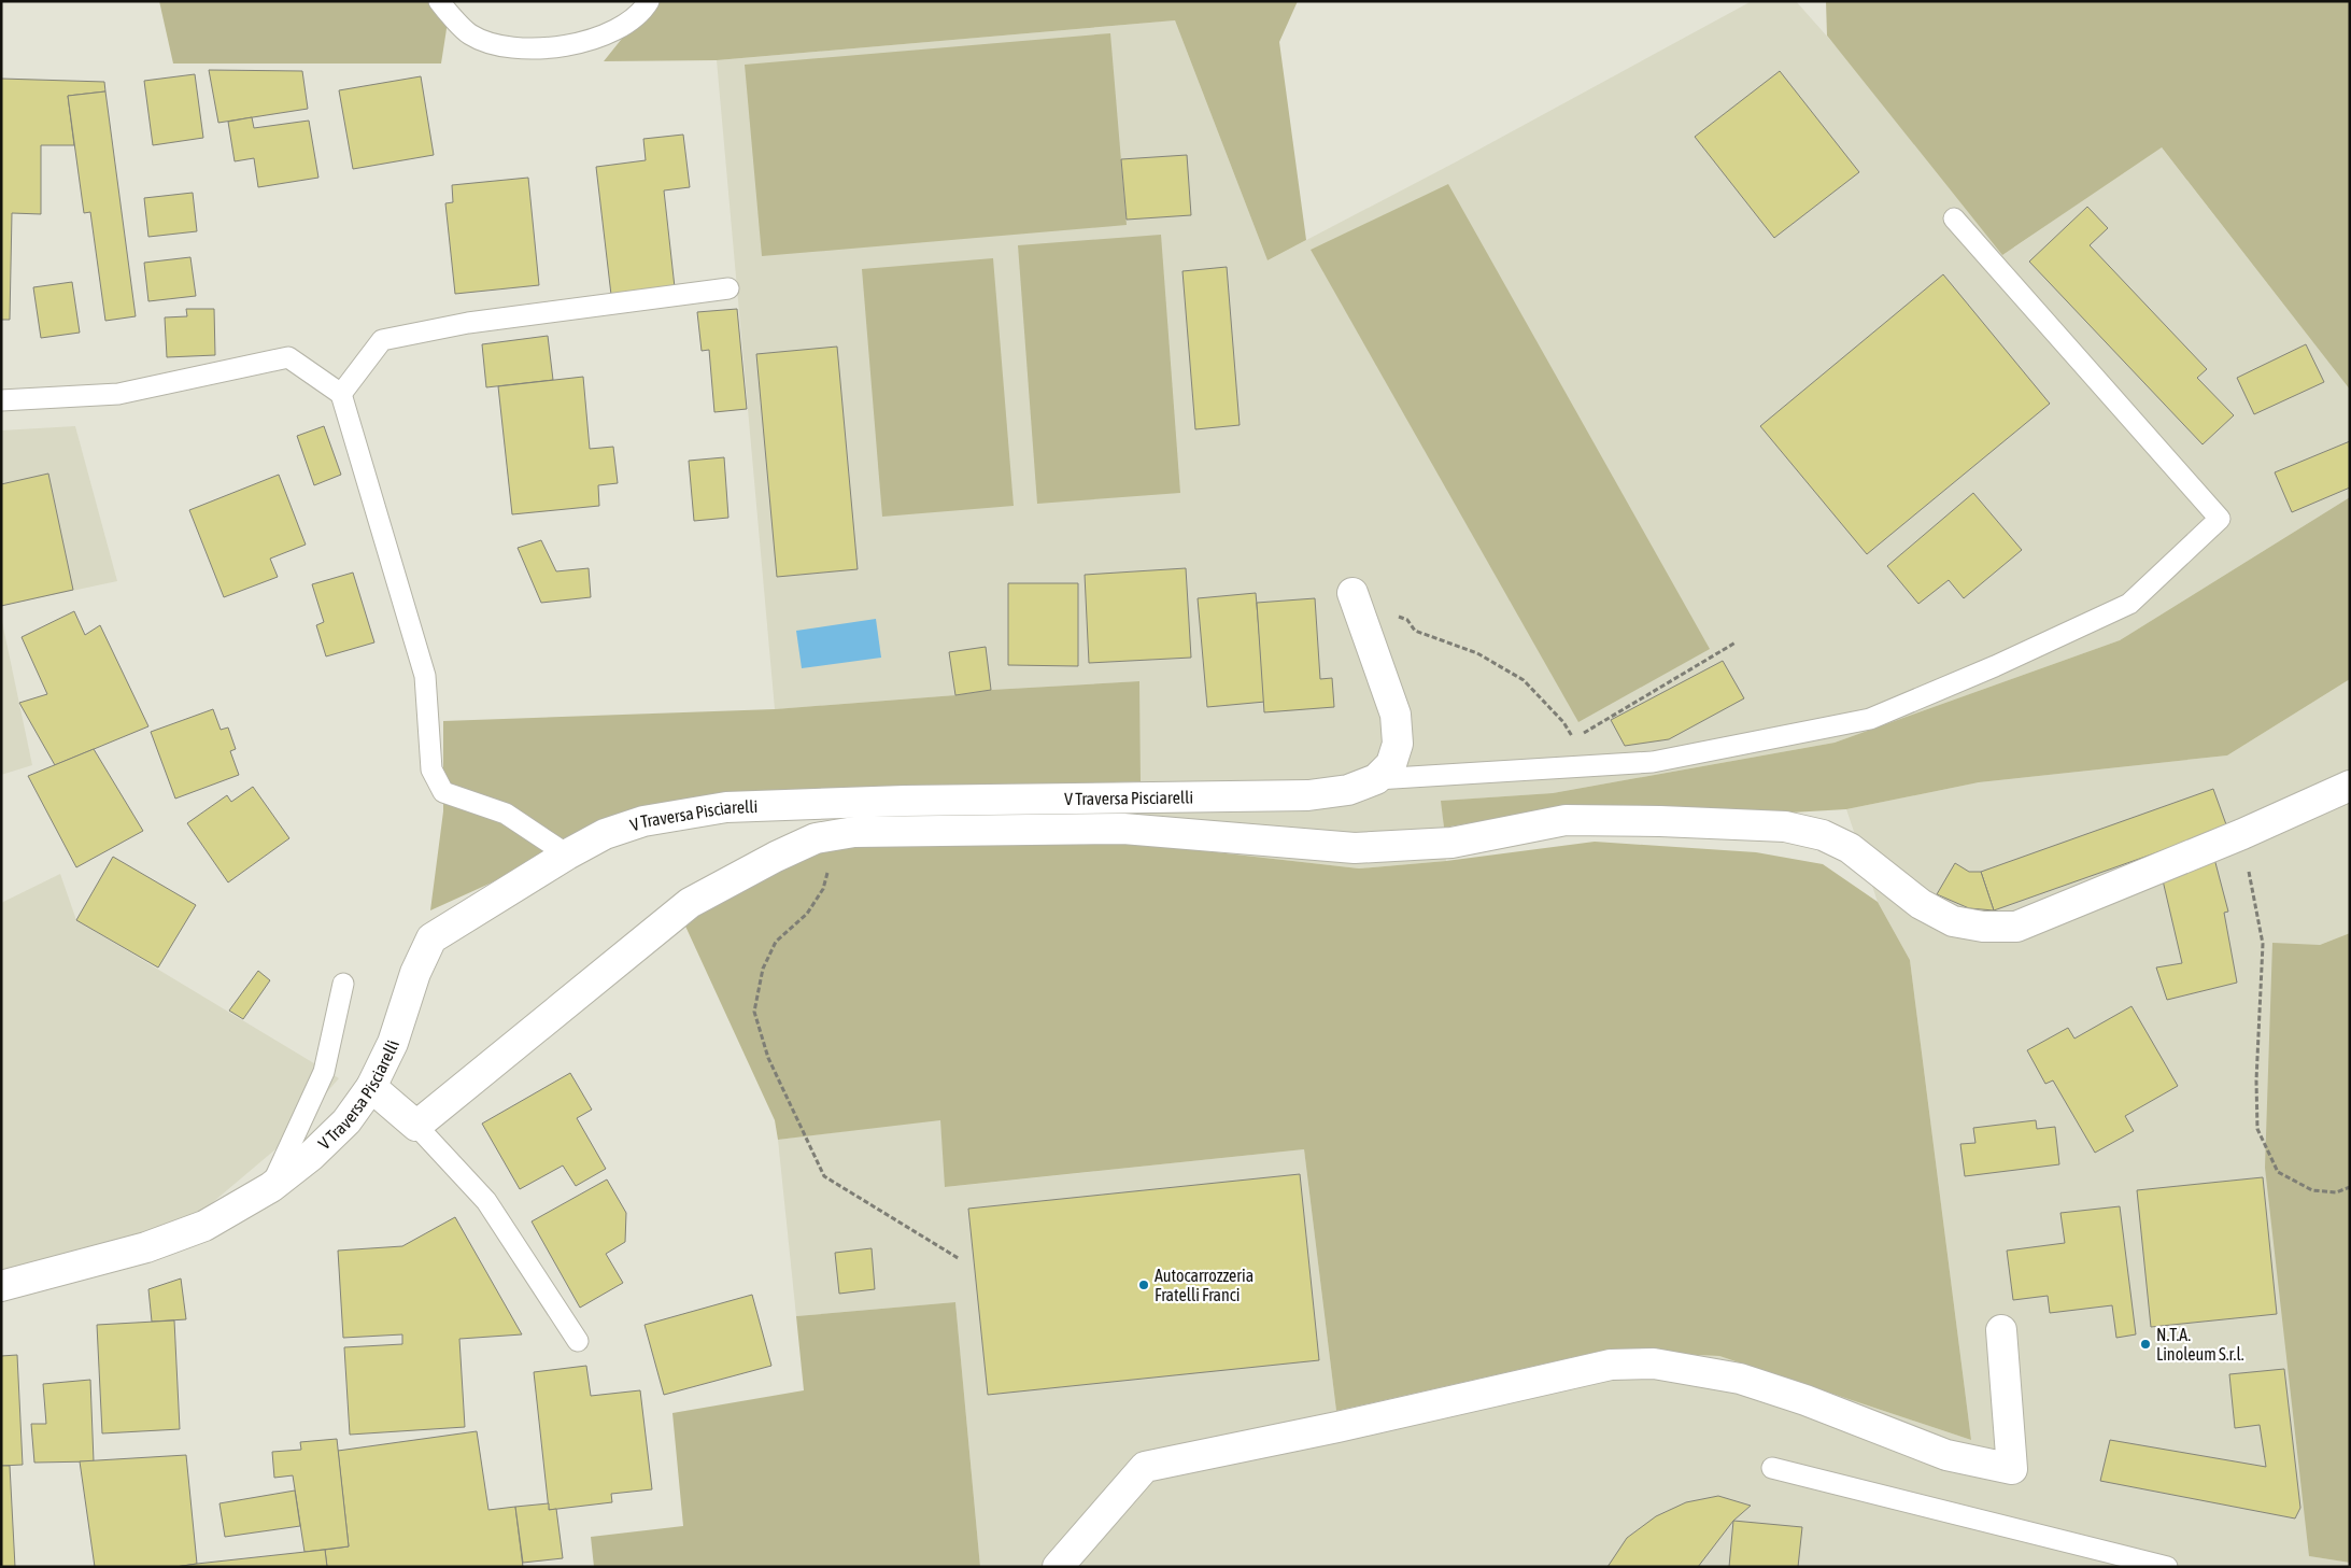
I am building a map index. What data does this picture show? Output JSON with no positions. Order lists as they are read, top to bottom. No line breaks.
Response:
{"streets":{"street":["V Traversa Pisciarelli"]},"places":["Autocarrozzeria Fratelli Franci","N.T.A. Linoleum S.r.l."]}
